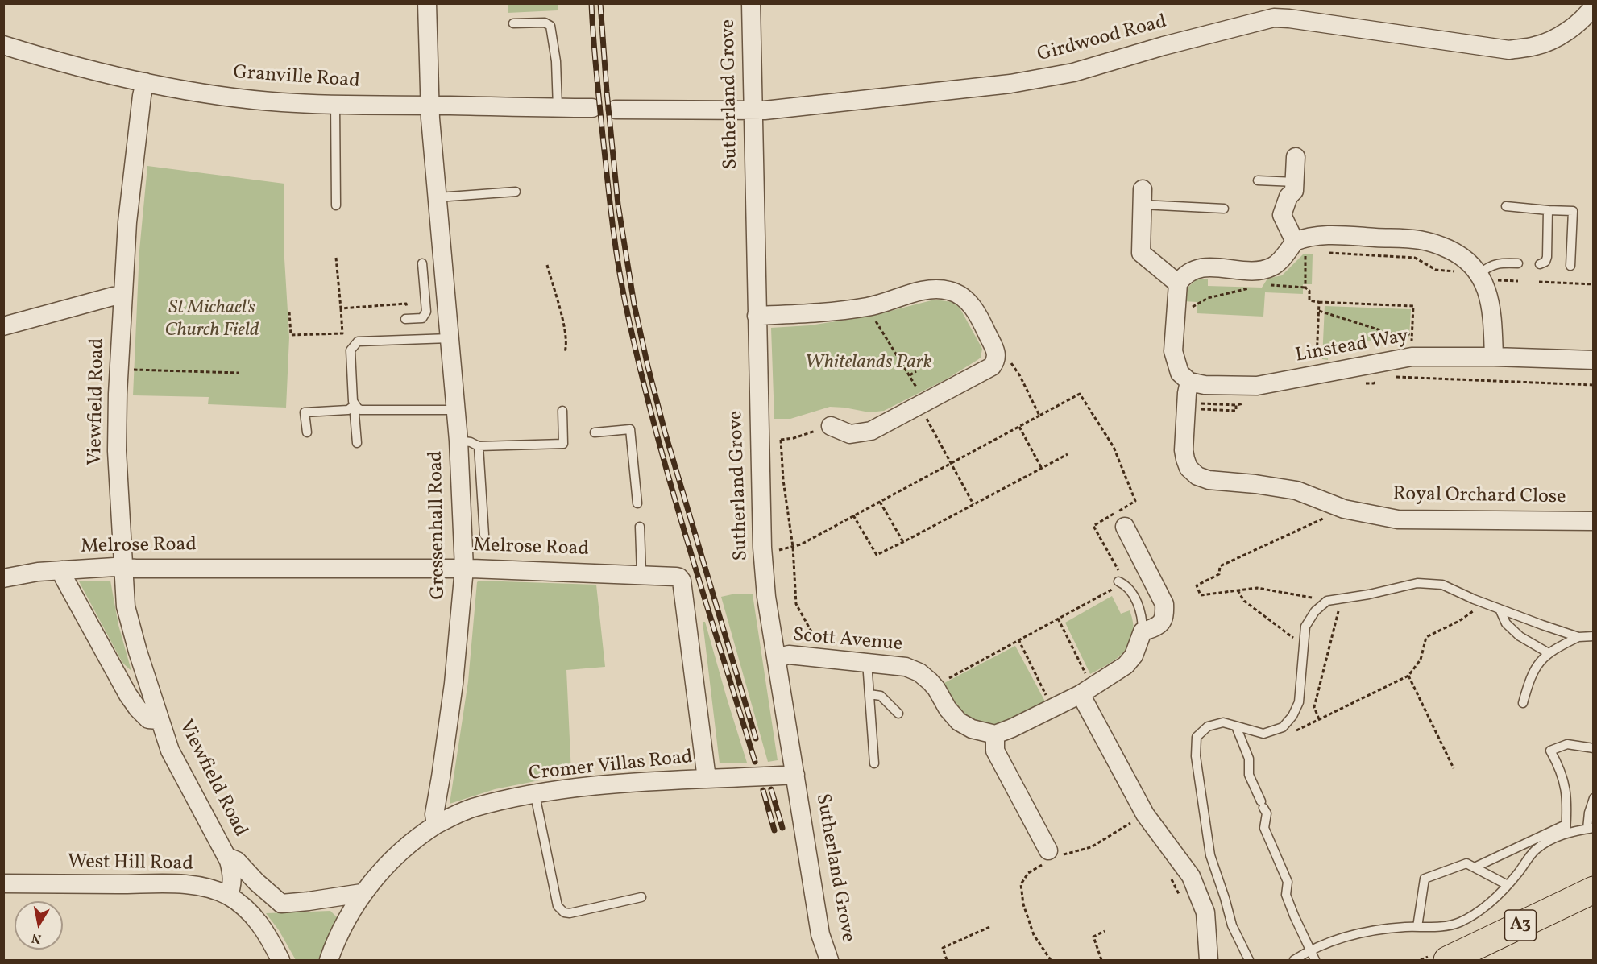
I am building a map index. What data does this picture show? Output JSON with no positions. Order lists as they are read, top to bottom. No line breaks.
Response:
{"streets":{"highway":["A3"],"street":["Girdwood Road","Granville Road","Sutherland Grove","Linstead Way","Viewfield Road","Royal Orchard Close","Gressenhall Road","Melrose Road","Scott Avenue","Cromer Villas Road","West Hill Road"]},"crossings":[["Girdwood Road","Sutherland Grove"],["Granville Road","Viewfield Road"],["Granville Road","Gressenhall Road"],["Sutherland Grove","Scott Avenue"],["Sutherland Grove","Cromer Villas Road"],["Viewfield Road","Melrose Road"],["Viewfield Road","West Hill Road"],["Gressenhall Road","Melrose Road"],["Gressenhall Road","Cromer Villas Road"],["Melrose Road","Cromer Villas Road"]],"parks":["St Michael's Church Field","Whitelands Park"],"north":"bottom"}
